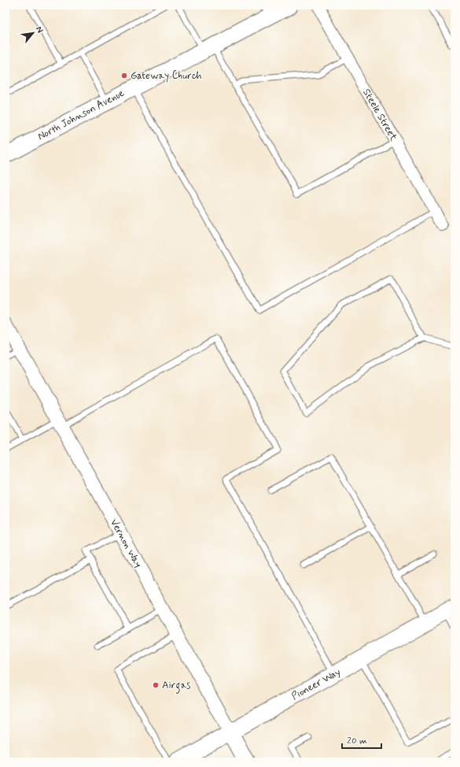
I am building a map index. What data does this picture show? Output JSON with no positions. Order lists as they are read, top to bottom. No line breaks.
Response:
{"streets":{"main road":["North Johnson Avenue","Vernon Way","Pioneer Way"],"street":["Steele Street"]},"crossings":[["Vernon Way","Pioneer Way"]],"places":["Gateway Church","Airgas"],"scale_bar":"20 m","north":"top right"}
